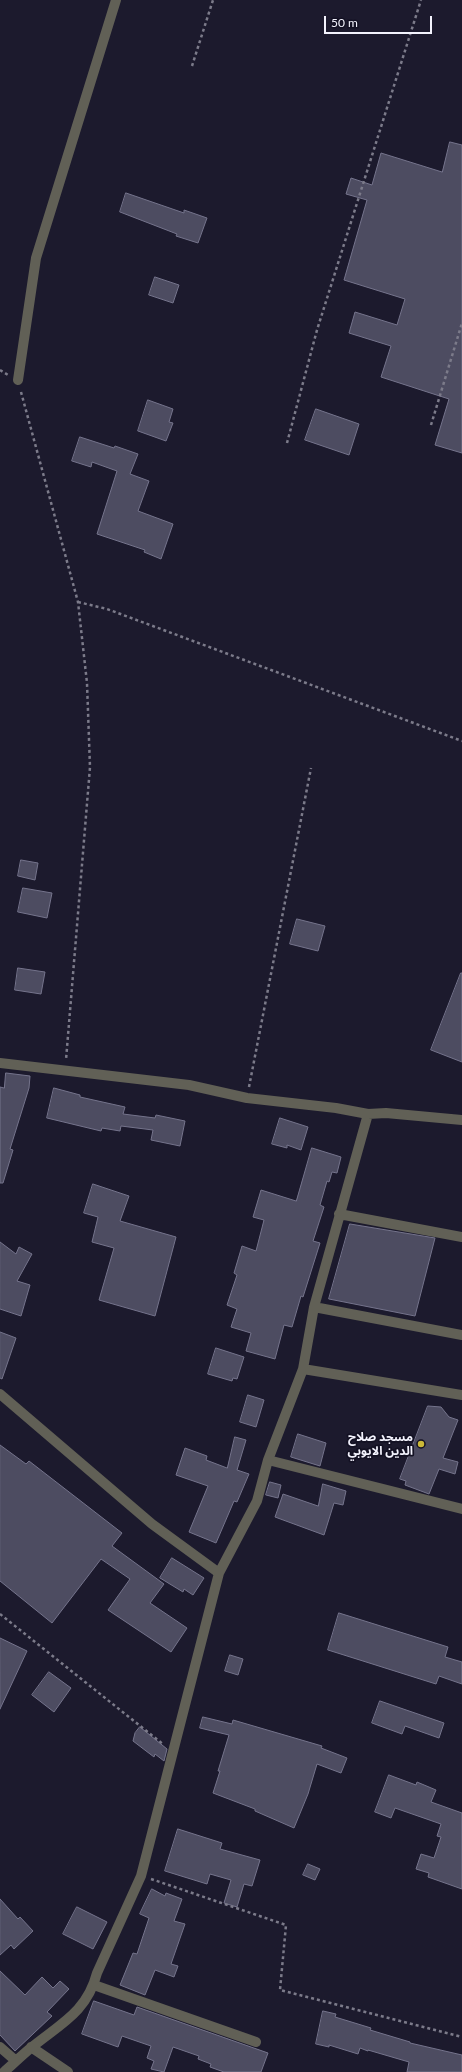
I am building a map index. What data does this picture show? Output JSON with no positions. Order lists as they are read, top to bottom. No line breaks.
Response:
{"places":["مسجد صلاح الدين الايوبي"],"scale_bar":"50 m"}
